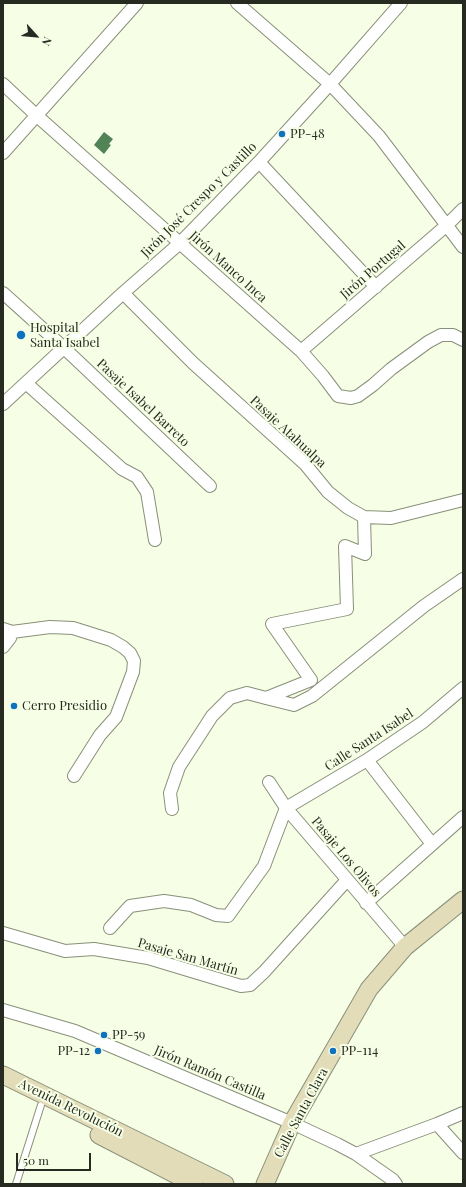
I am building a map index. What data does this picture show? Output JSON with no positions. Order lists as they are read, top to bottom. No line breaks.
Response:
{"streets":{"main road":["Avenida Revolución","Calle Santa Clara"],"street":["Jirón José Crespo y Castillo","Jirón Manco Inca","Jirón Portugal","Pasaje Isabel Barreto","Pasaje Atahualpa","Calle Santa Isabel","Pasaje Los Olivos","Pasaje San Martín","Jirón Ramón Castilla"]},"crossings":[["Jirón José Crespo y Castillo","Jirón Manco Inca"],["Jirón José Crespo y Castillo","Pasaje Isabel Barreto"],["Jirón José Crespo y Castillo","Pasaje Atahualpa"],["Jirón Manco Inca","Jirón Portugal"],["Calle Santa Isabel","Pasaje Los Olivos"],["Pasaje Los Olivos","Pasaje San Martín"],["Pasaje Los Olivos","Calle Santa Clara"],["Jirón Ramón Castilla","Calle Santa Clara"]],"places":["PP-48","Hospital Santa Isabel","Cerro Presidio","PP-59","PP-12","PP-114"],"scale_bar":"50 m","north":"bottom right"}
